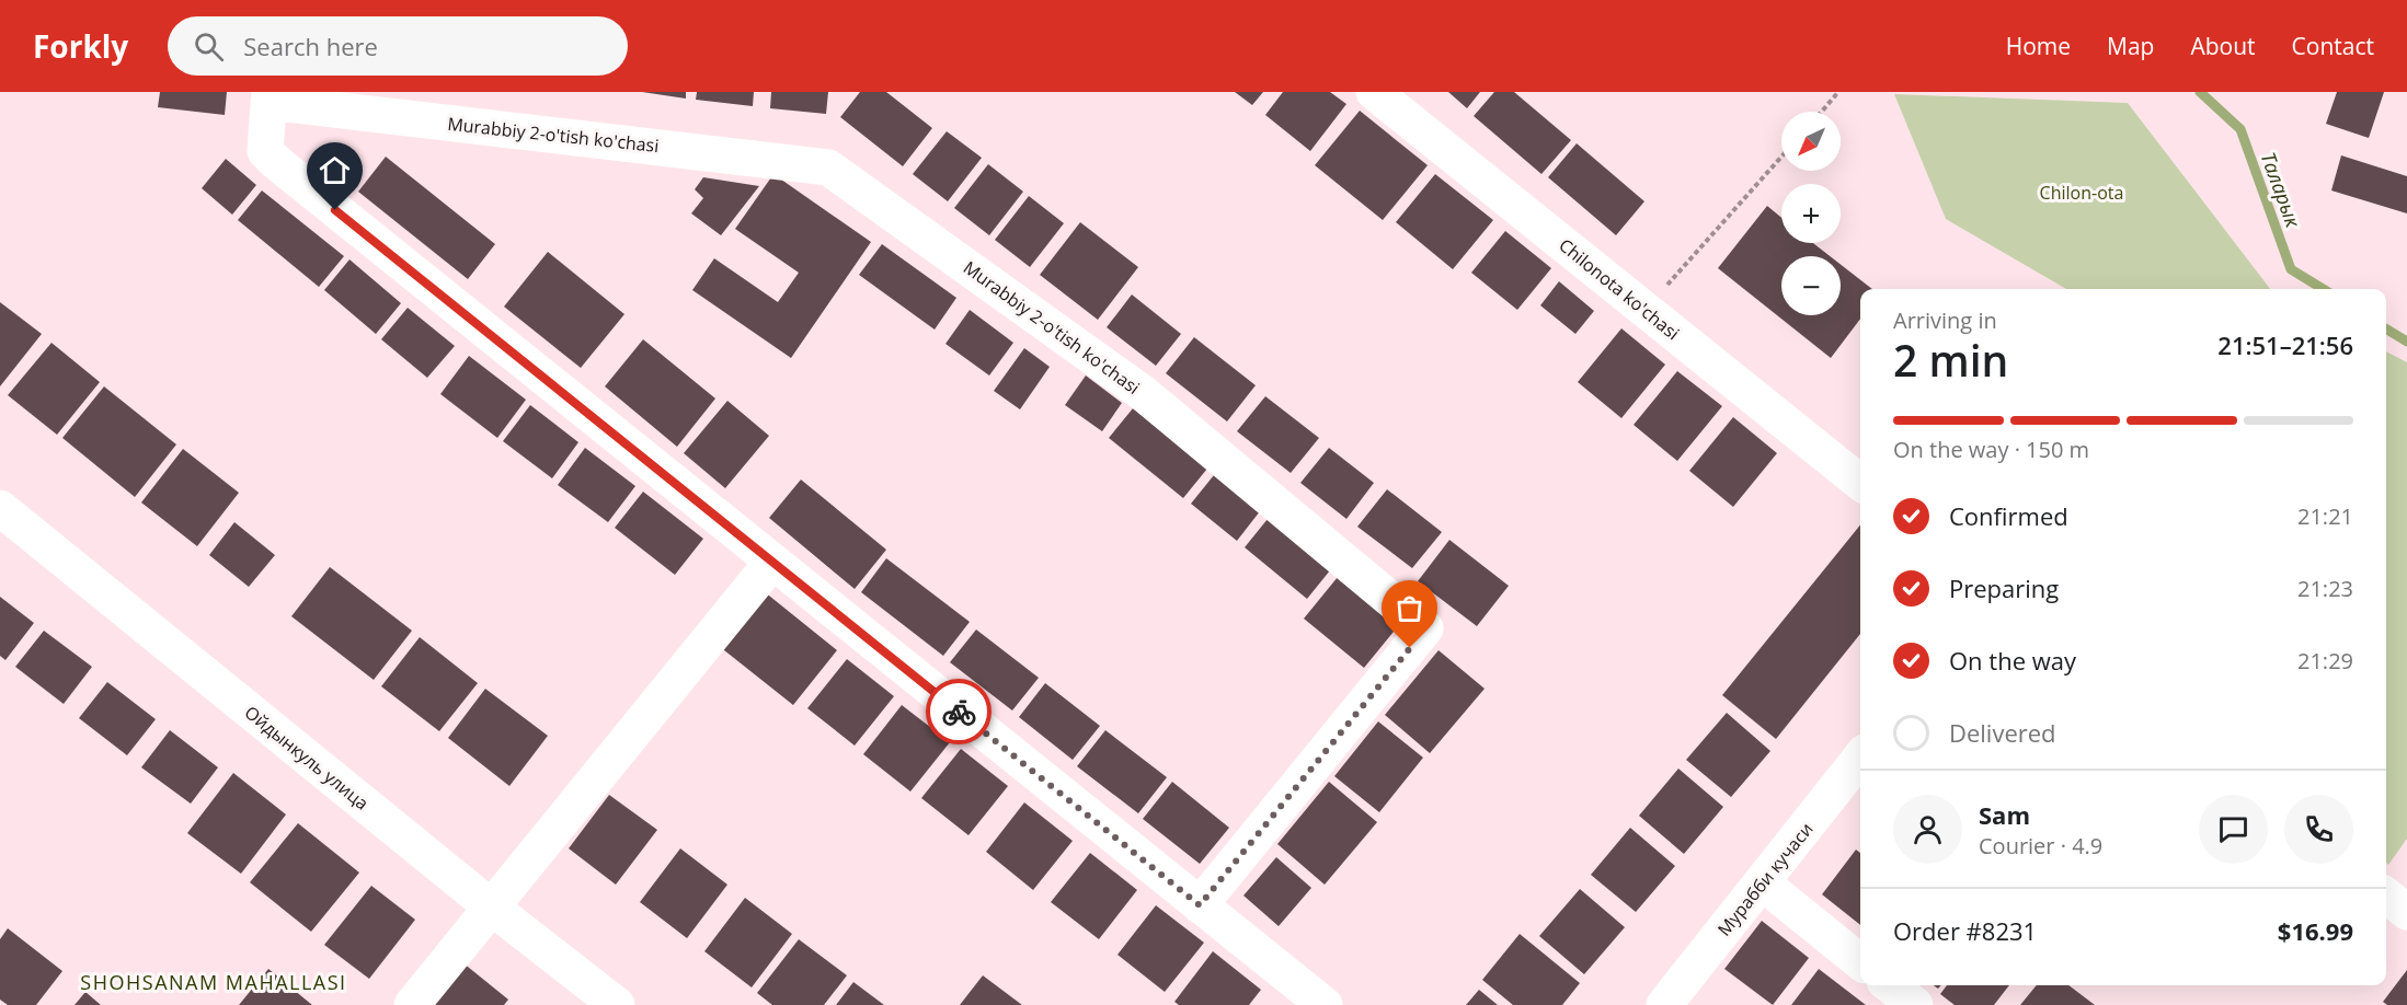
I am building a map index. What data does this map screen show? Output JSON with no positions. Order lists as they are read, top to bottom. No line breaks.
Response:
{"streets":{"street":["Murabbiy 2-o'tish ko'chasi","Chilonota ko'chasi","Ойдынкуль улица","Мурабби кучаси"]},"districts":["SHOHSANAM MAHALLASI"],"water":["Таларык"],"parks":["Chilon-ota"],"north":"bottom left","page":{"header":"Forkly","search":"Search here","nav":["Home","Map","About","Contact"],"map_buttons":["+","−"],"heading":["2 min","Arriving in","21:51–21:56"],"panel":["Sam","Courier · 4.9","Order #8231","$16.99"],"bar":"On the way · 150 m","list":[["Confirmed","21:21"],["Preparing","21:23"],["On the way","21:29"],"Delivered"]}}
